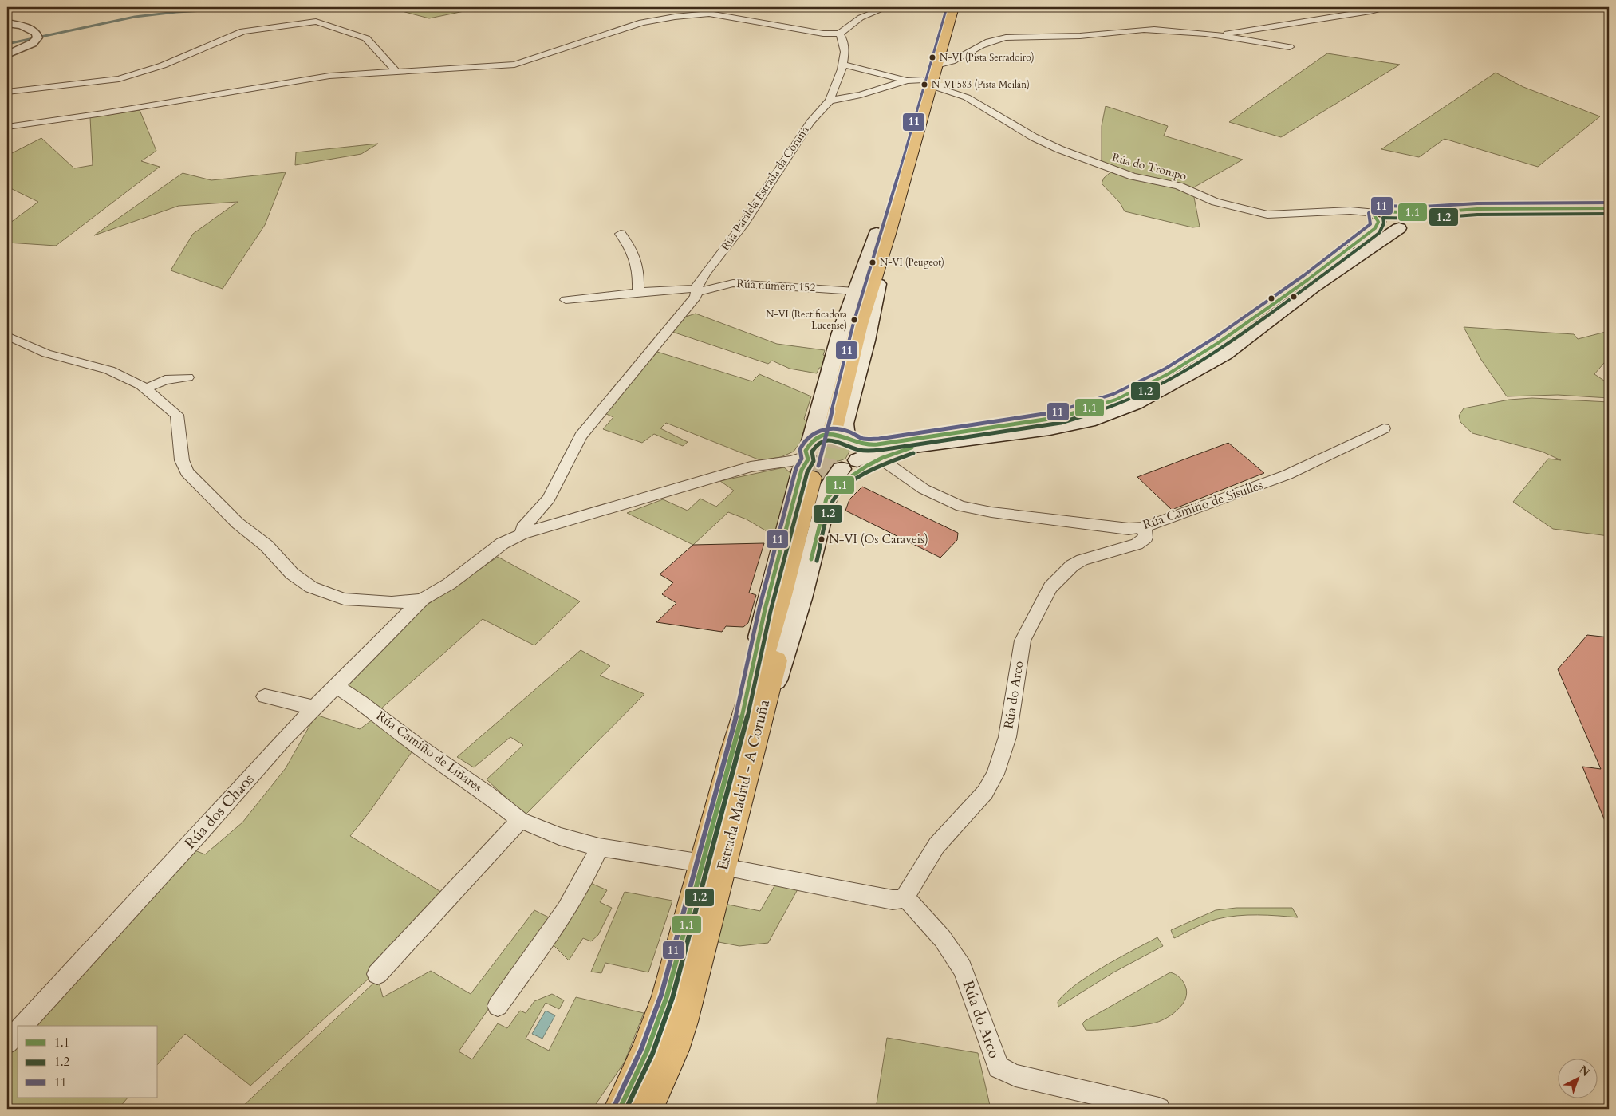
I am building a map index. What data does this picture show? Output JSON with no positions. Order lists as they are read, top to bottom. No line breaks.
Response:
{"streets":{"highway":["Estrada Madrid - A Coruña"],"street":["Rúa do Trompo","Rúa Paralela Estrada da Coruña","Rúa número 152","Rúa Camiño de Sisulles","Rúa do Arco","Rúa Camiño de Liñares","Rúa dos Chaos"]},"crossings":[["Rúa Paralela Estrada da Coruña","Rúa número 152"],["Rúa Camiño de Sisulles","Rúa do Arco"],["Rúa Camiño de Liñares","Estrada Madrid - A Coruña"],["Rúa Camiño de Liñares","Rúa dos Chaos"]],"places":["N-VI (Pista Serradoiro)","N-VI 583 (Pista Meilán)","N-VI (Peugeot)","N-VI (Rectificadora Lucense)","N-VI (Os Caraveis)"],"lines":["transit line 11","transit line 1.1","transit line 1.2"],"legend":["1.1","1.2","11"],"north":"top right"}
